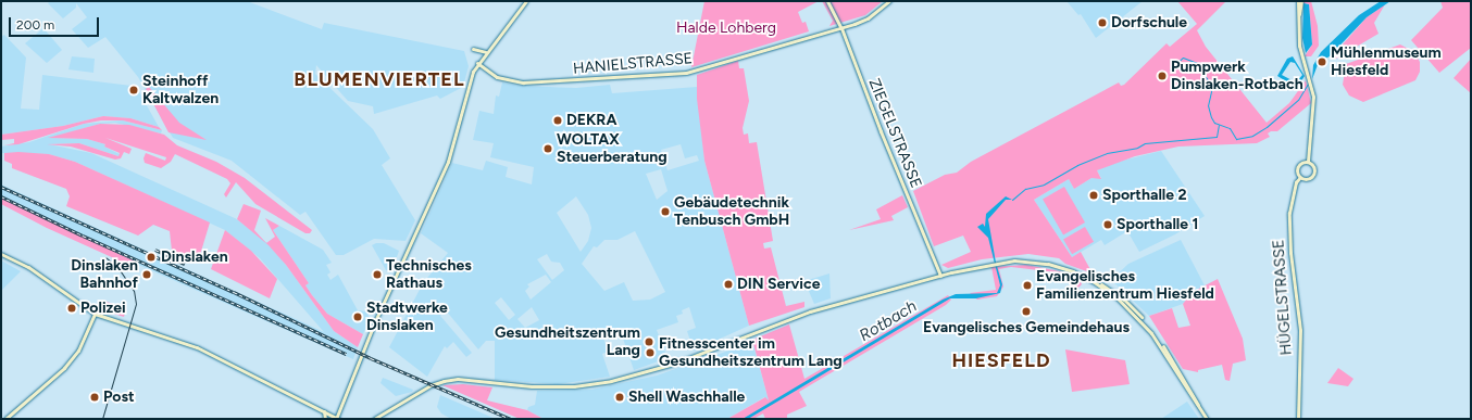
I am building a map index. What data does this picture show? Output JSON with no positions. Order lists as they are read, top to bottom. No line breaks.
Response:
{"streets":{"main road":["HANIELSTRASSE","ZIEGELSTRASSE","HÜGELSTRASSE"]},"crossings":[["HANIELSTRASSE","ZIEGELSTRASSE"]],"districts":["BLUMENVIERTEL","HIESFELD"],"water":["Rotbach"],"parks":["Halde Lohberg"],"places":["Dorfschule","Mühlenmuseum Hiesfeld","Pumpwerk Dinslaken-Rotbach","Steinhoff Kaltwalzen","DEKRA","WOLTAX Steuerberatung","Sporthalle 2","Gebäudetechnik Tenbusch GmbH","Sporthalle 1","Dinslaken","Dinslaken Bahnhof","Technisches Rathaus","DIN Service","Evangelisches Familienzentrum Hiesfeld","Polizei","Evangelisches Gemeindehaus","Stadtwerke Dinslaken","Gesundheitszentrum Lang","Fitnesscenter im Gesundheitszentrum Lang","Post","Shell Waschhalle"],"scale_bar":"200 m"}
